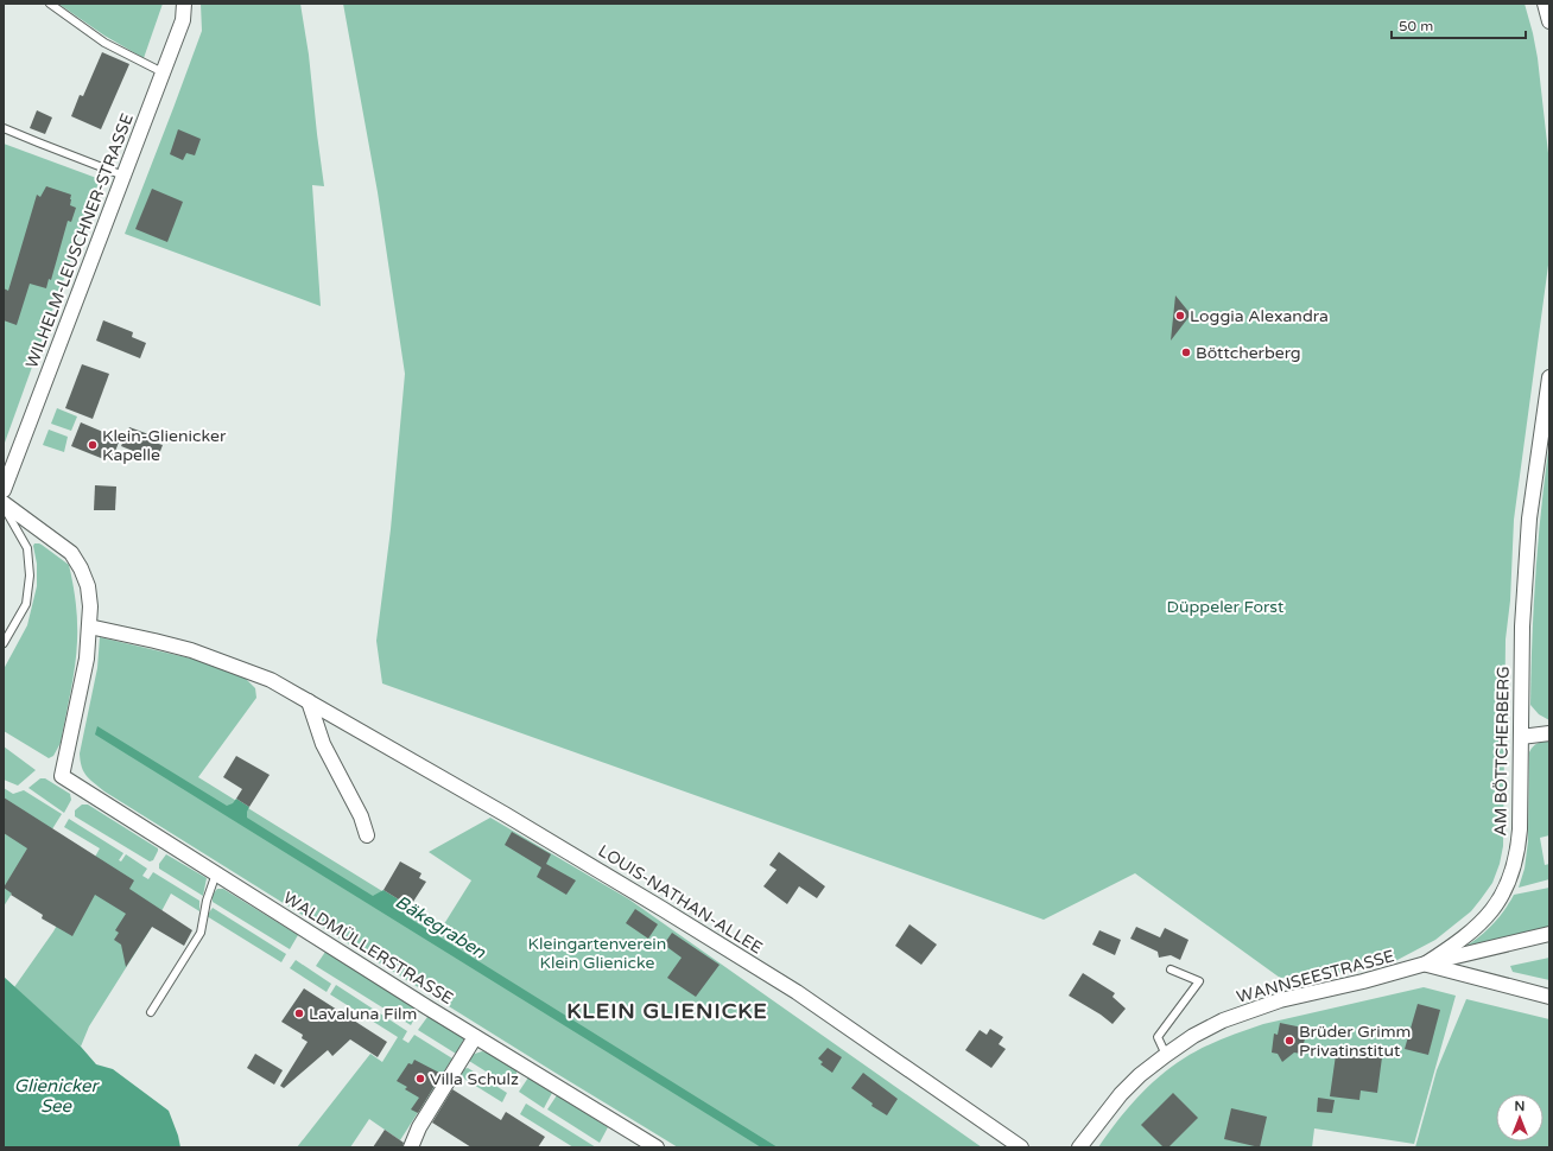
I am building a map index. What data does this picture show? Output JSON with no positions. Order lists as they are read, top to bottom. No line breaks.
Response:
{"streets":{"street":["WILHELM-LEUSCHNER-STRASSE","AM BÖTTCHERBERG","LOUIS-NATHAN-ALLEE","WALDMÜLLERSTRASSE","WANNSEESTRASSE"]},"crossings":[["AM BÖTTCHERBERG","WANNSEESTRASSE"],["LOUIS-NATHAN-ALLEE","WALDMÜLLERSTRASSE"]],"districts":["KLEIN GLIENICKE"],"water":["Bäkegraben","Glienicker See"],"parks":["Düppeler Forst","Kleingartenverein Klein Glienicke"],"places":["Loggia Alexandra","Böttcherberg","Klein-Glienicker Kapelle","Lavaluna Film","Brüder Grimm Privatinstitut","Villa Schulz"],"scale_bar":"50 m","north":"top"}
